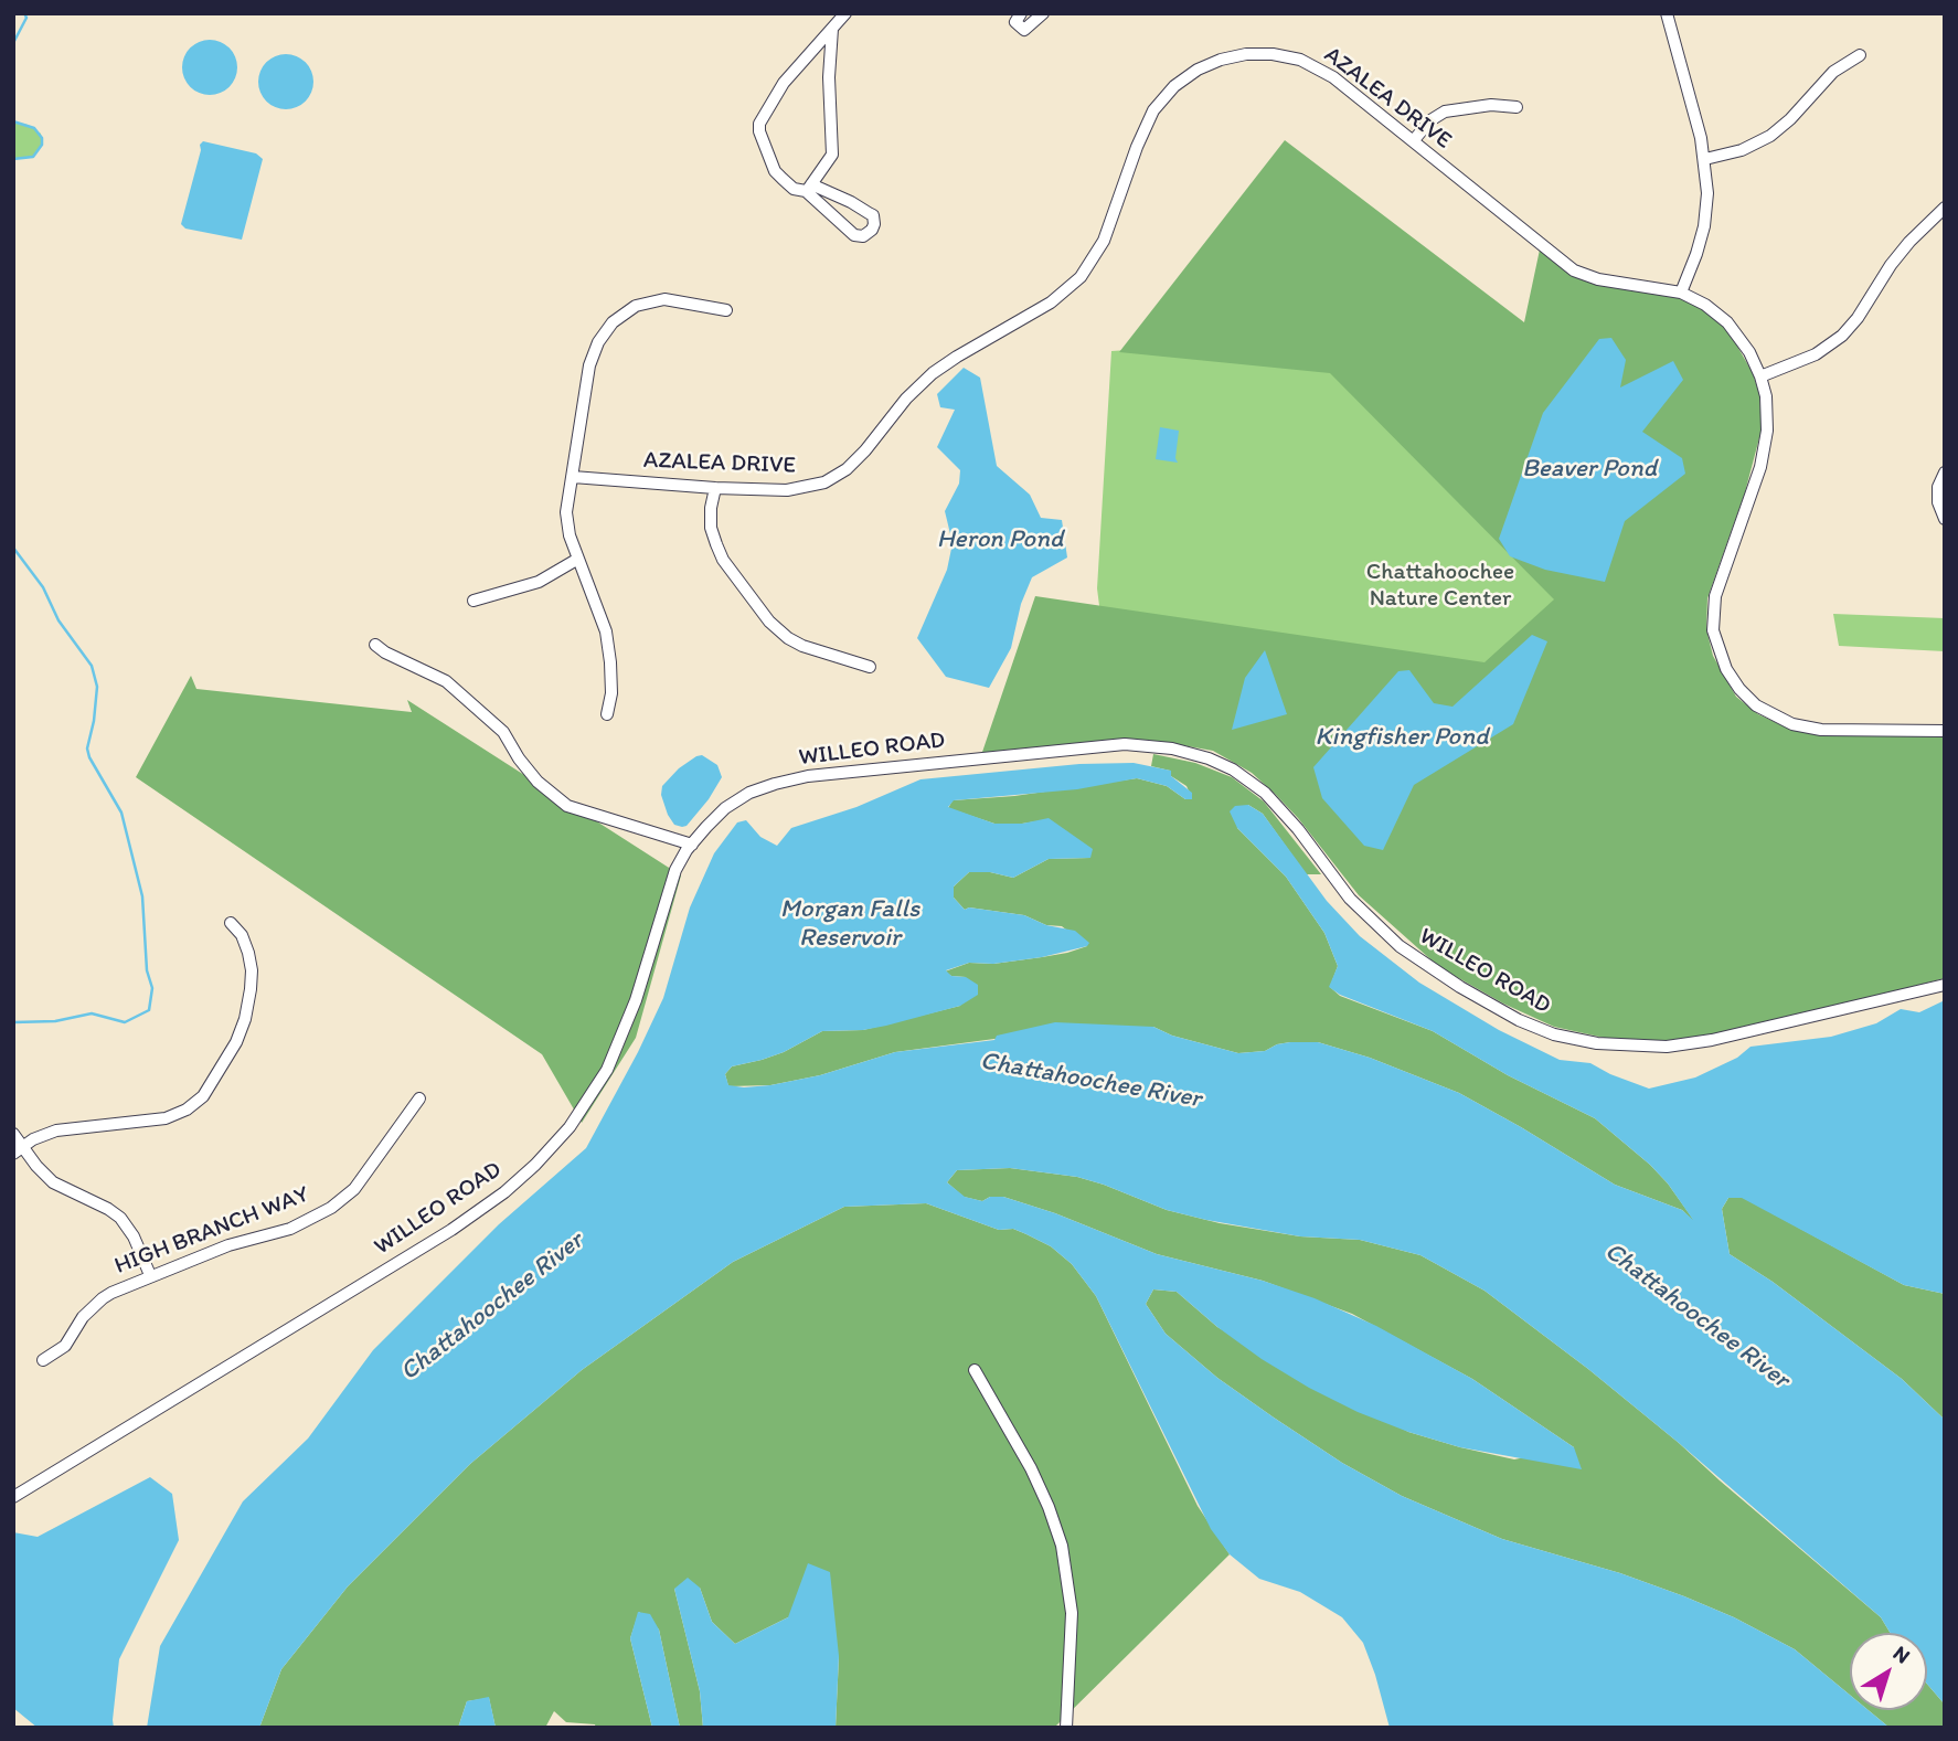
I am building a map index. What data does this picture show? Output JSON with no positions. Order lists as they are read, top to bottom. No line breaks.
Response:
{"streets":{"street":["AZALEA DRIVE","WILLEO ROAD","HIGH BRANCH WAY"]},"water":["Beaver Pond","Heron Pond","Kingfisher Pond","Morgan Falls Reservoir","Chattahoochee River"],"parks":["Chattahoochee Nature Center"],"north":"top right"}
